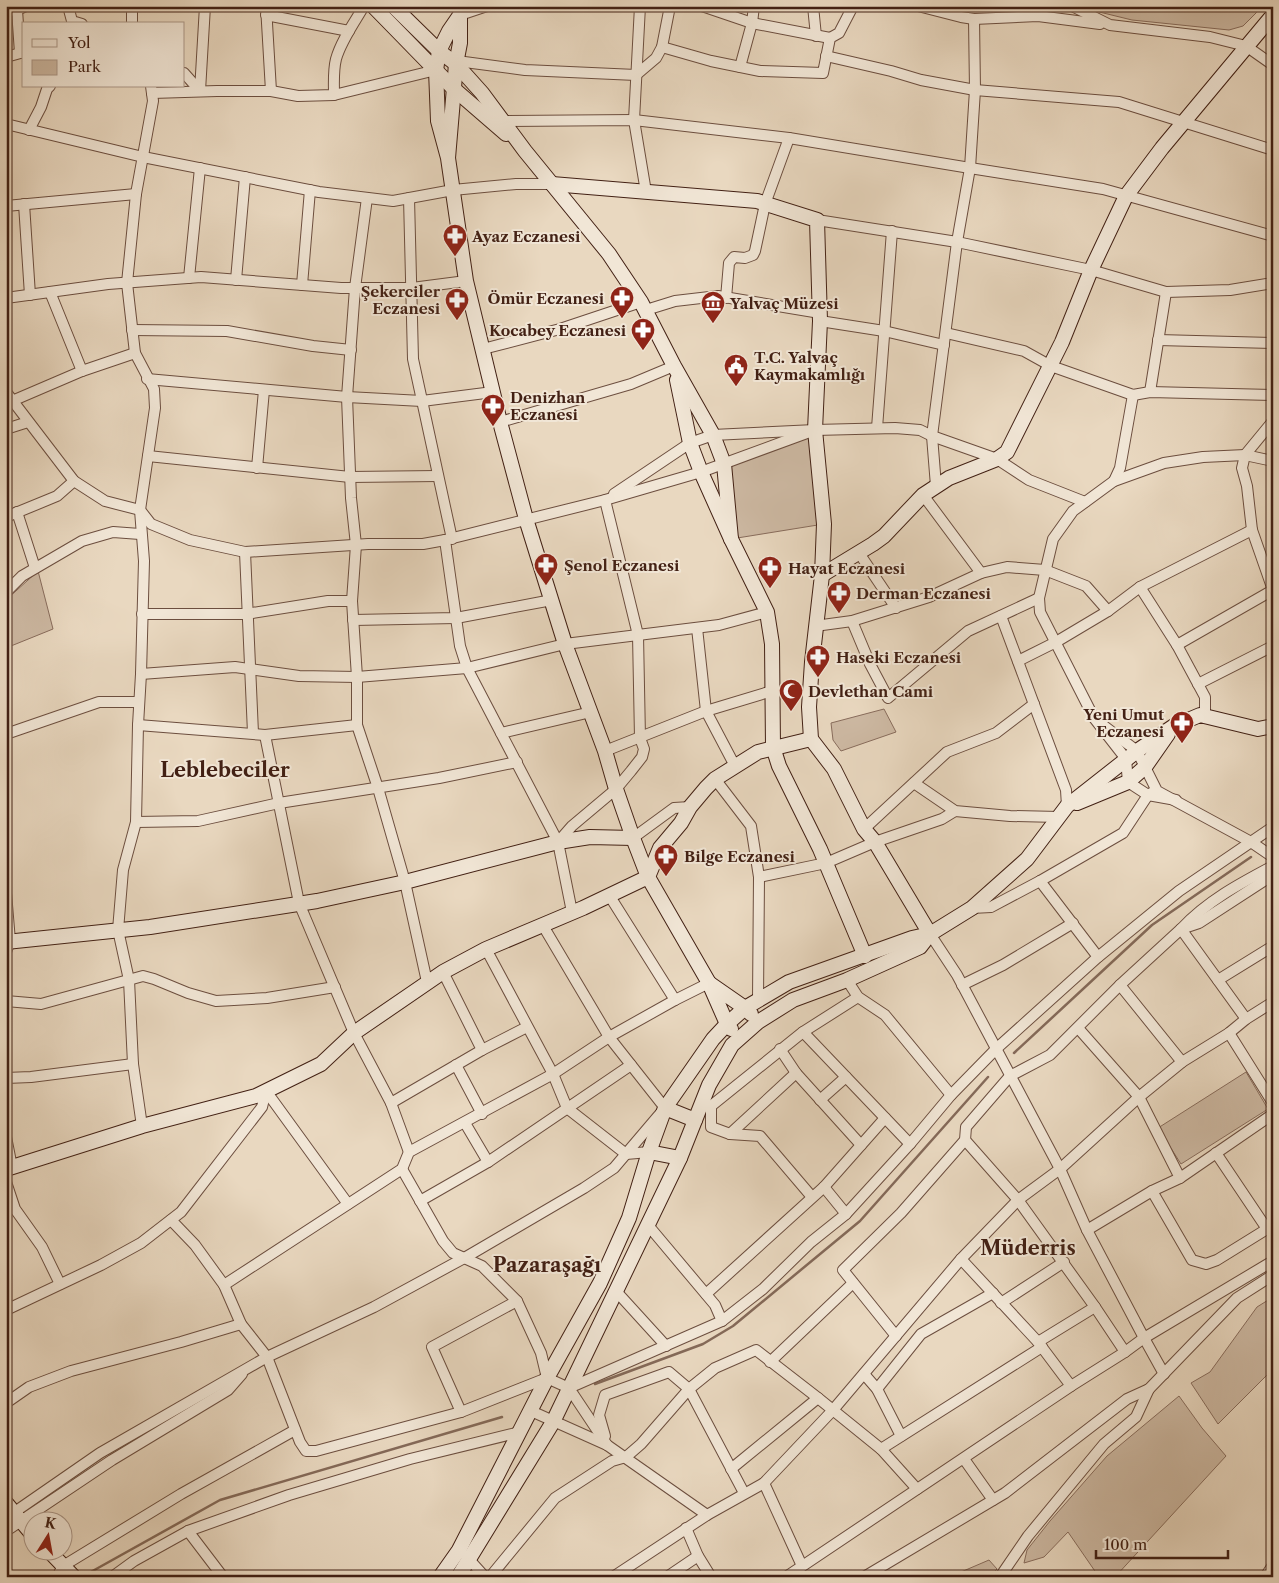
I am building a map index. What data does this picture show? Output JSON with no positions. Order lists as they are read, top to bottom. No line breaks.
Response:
{"districts":["Leblebeciler","Müderris","Pazaraşağı"],"places":{"pharmacy":["Ayaz Eczanesi","Ömür Eczanesi","Şekerciler Eczanesi","Kocabey Eczanesi","Denizhan Eczanesi","Şenol Eczanesi","Hayat Eczanesi","Derman Eczanesi","Haseki Eczanesi","Yeni Umut Eczanesi","Bilge Eczanesi"],"museum":["Yalvaç Müzesi"],"public building":["T.C. Yalvaç Kaymakamlığı"],"mosque":["Devlethan Cami"]},"legend":["Yol","Park"],"scale_bar":"100 m","north":"top"}
